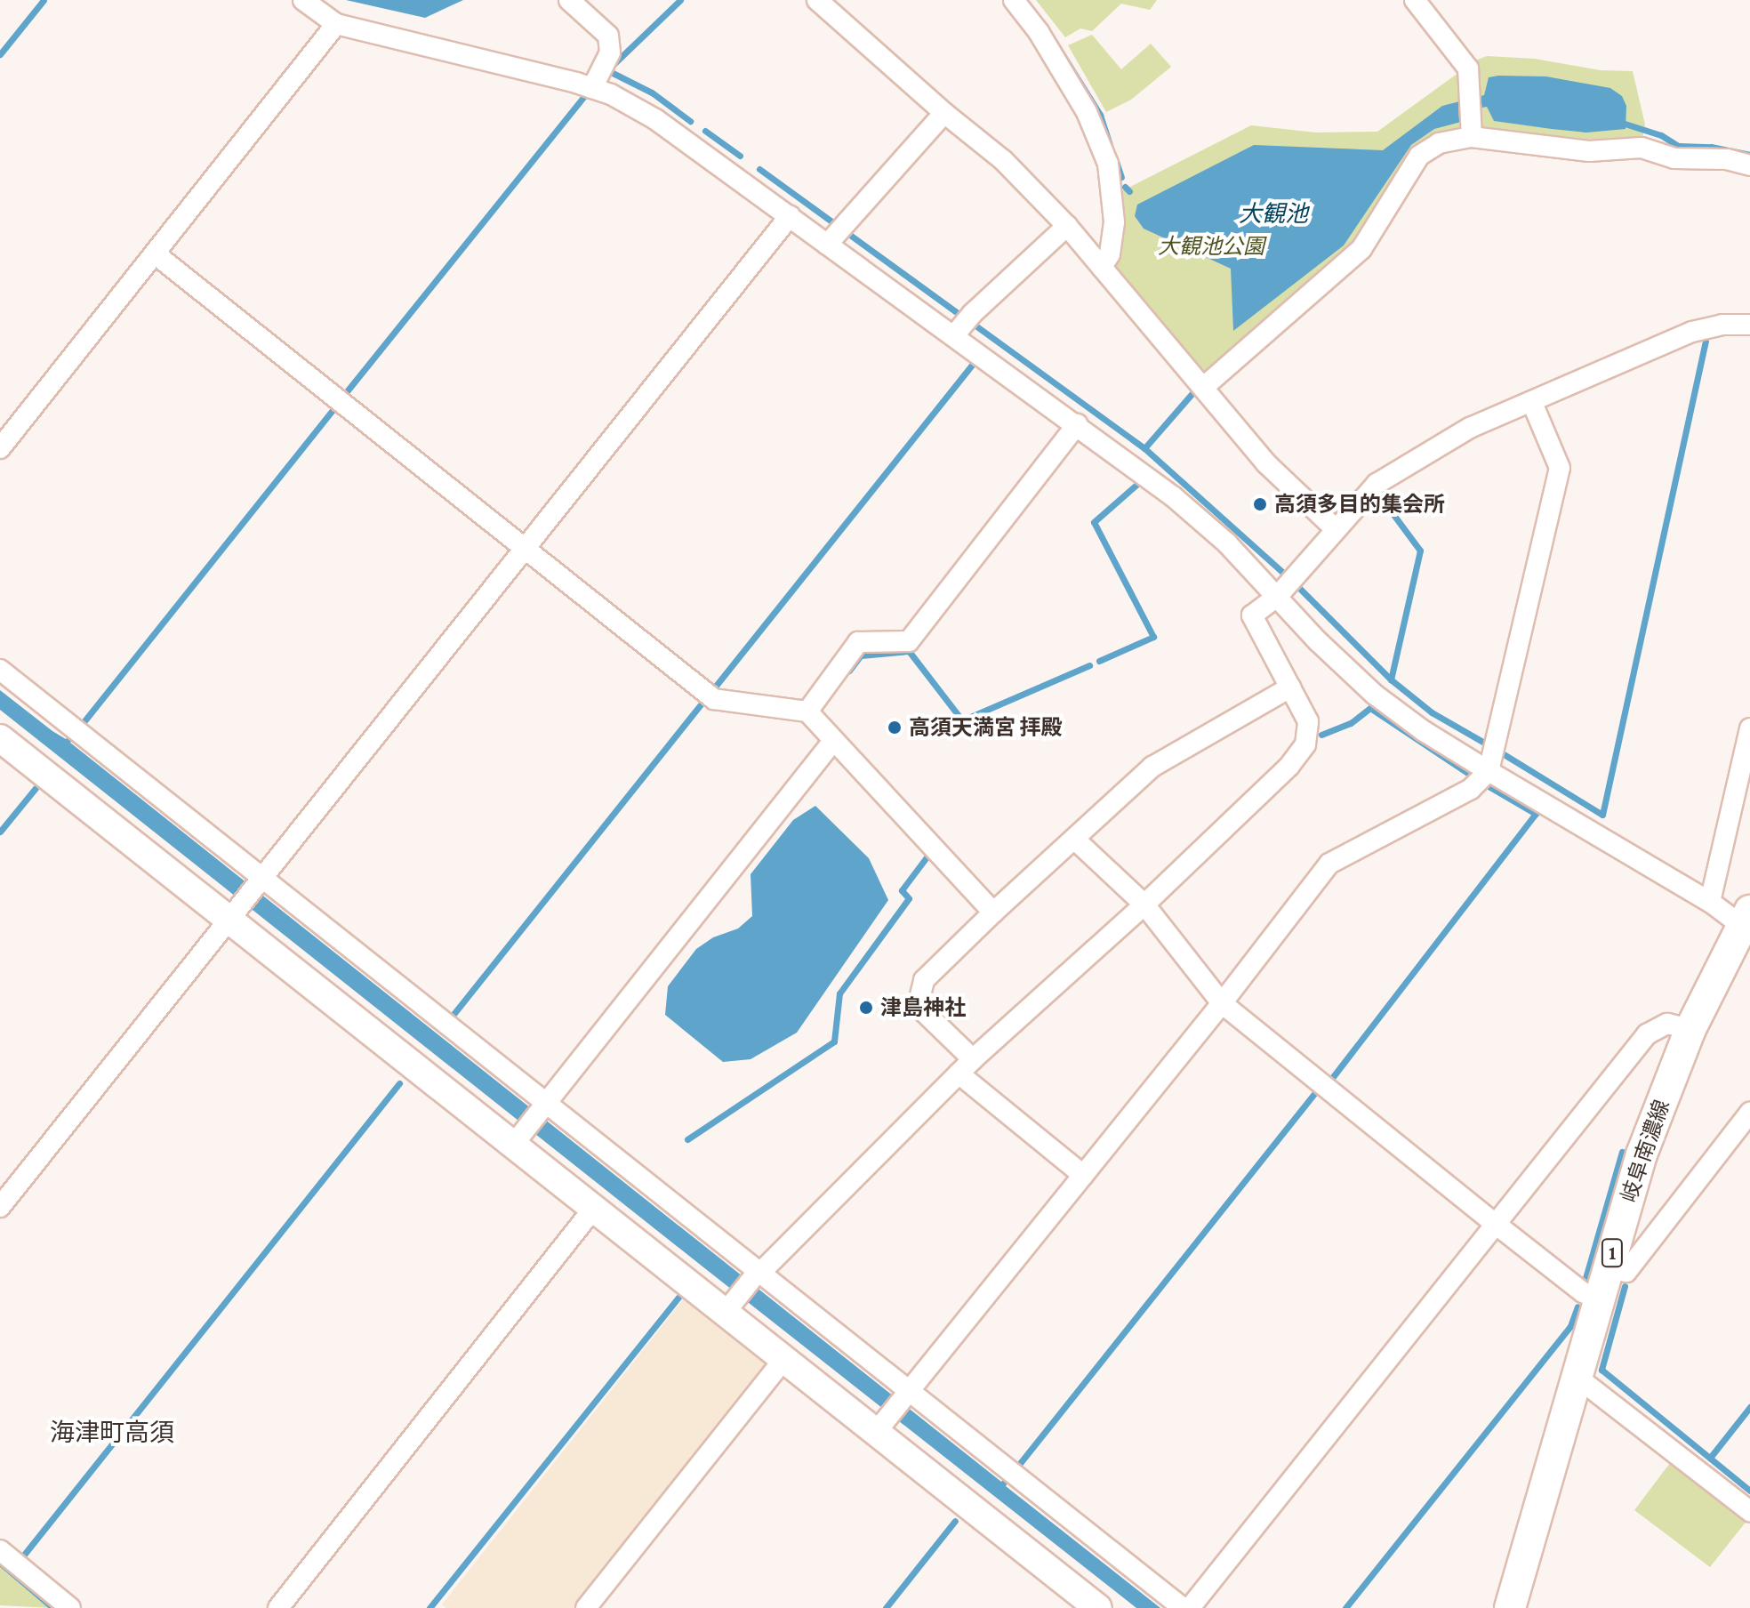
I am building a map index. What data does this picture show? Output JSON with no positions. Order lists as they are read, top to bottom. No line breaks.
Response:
{"streets":{"main road":["岐阜南濃線","1"]},"districts":["海津町高須"],"water":["大観池"],"parks":["大観池公園"],"places":["高須多目的集会所","高須天満宮 拝殿","津島神社"]}
